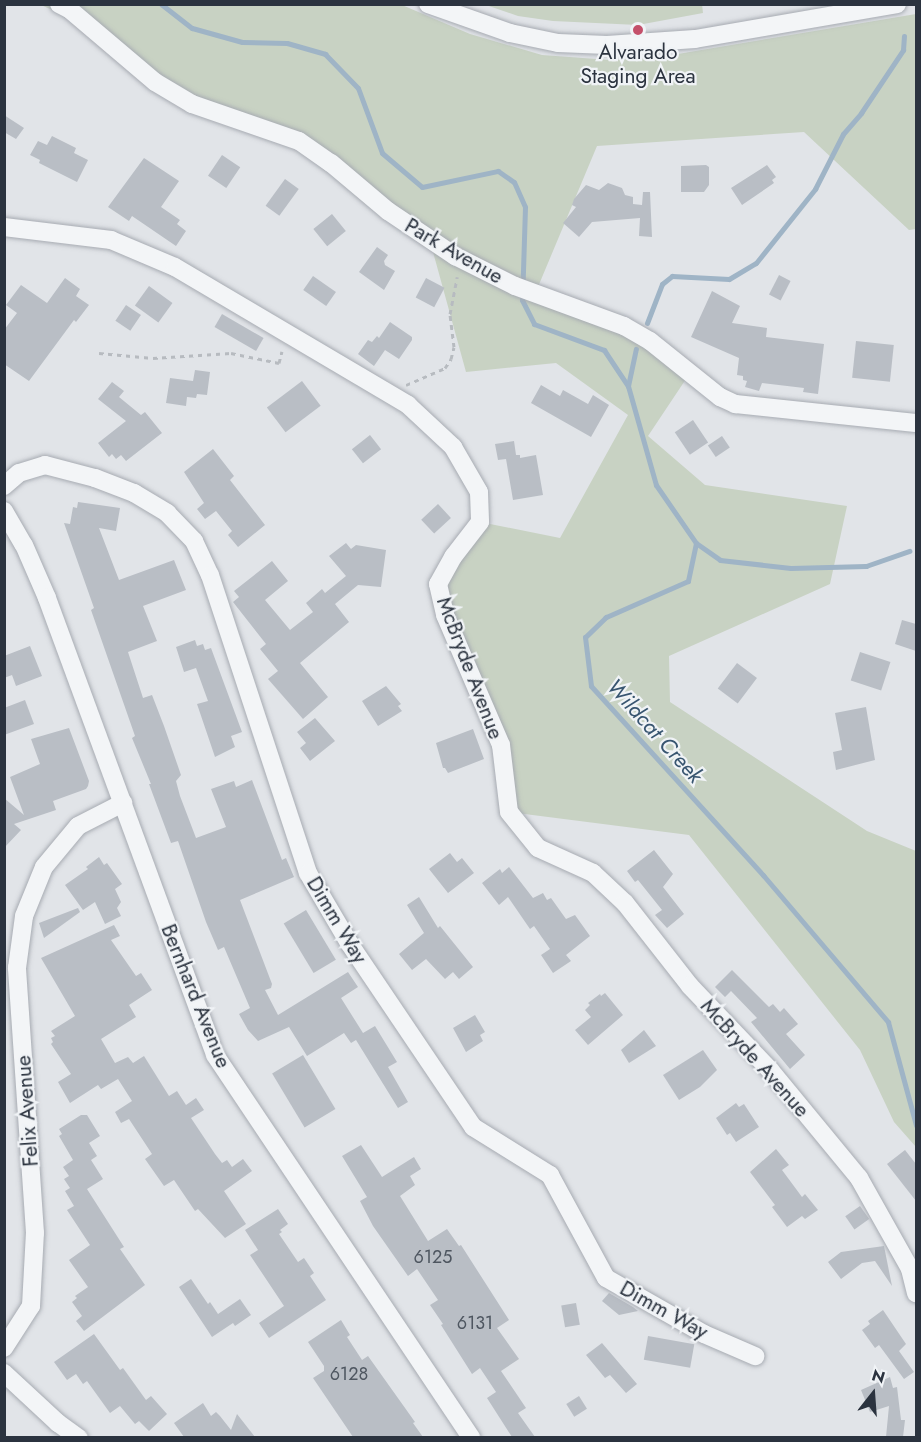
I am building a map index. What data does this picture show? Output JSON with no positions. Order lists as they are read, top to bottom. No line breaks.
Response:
{"streets":{"street":["Park Avenue","McBryde Avenue","Dimm Way","Bernhard Avenue","Felix Avenue"]},"crossings":[["Bernhard Avenue","Felix Avenue"]],"water":["Wildcat Creek"],"places":["Alvarado Staging Area"],"house_numbers":["6125","6131","6128"],"north":"top"}
